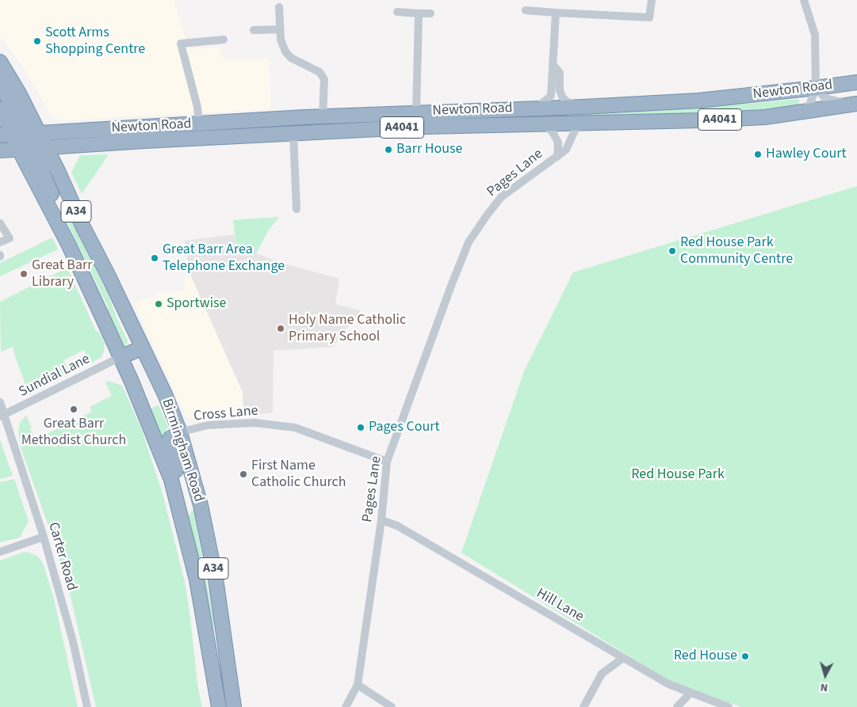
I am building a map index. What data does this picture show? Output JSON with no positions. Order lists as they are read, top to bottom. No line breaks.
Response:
{"streets":{"highway":["Newton Road","A4041","A34","Birmingham Road"],"street":["Pages Lane","Sundial Lane","Cross Lane","Carter Road","Hill Lane"]},"crossings":[["Newton Road","A4041"],["Newton Road","Pages Lane"],["Newton Road","A34"],["Newton Road","Birmingham Road"],["A4041","A34"],["A4041","Birmingham Road"],["Pages Lane","Cross Lane"],["Pages Lane","Hill Lane"],["A34","Birmingham Road"],["Sundial Lane","Birmingham Road"],["Sundial Lane","Carter Road"],["Cross Lane","Birmingham Road"]],"parks":["Red House Park"],"places":["Scott Arms Shopping Centre","Barr House","Hawley Court","Red House Park Community Centre","Great Barr Area Telephone Exchange","Great Barr Library","Sportwise","Holy Name Catholic Primary School","Great Barr Methodist Church","Pages Court","First Name Catholic Church","Red House"],"north":"bottom"}
